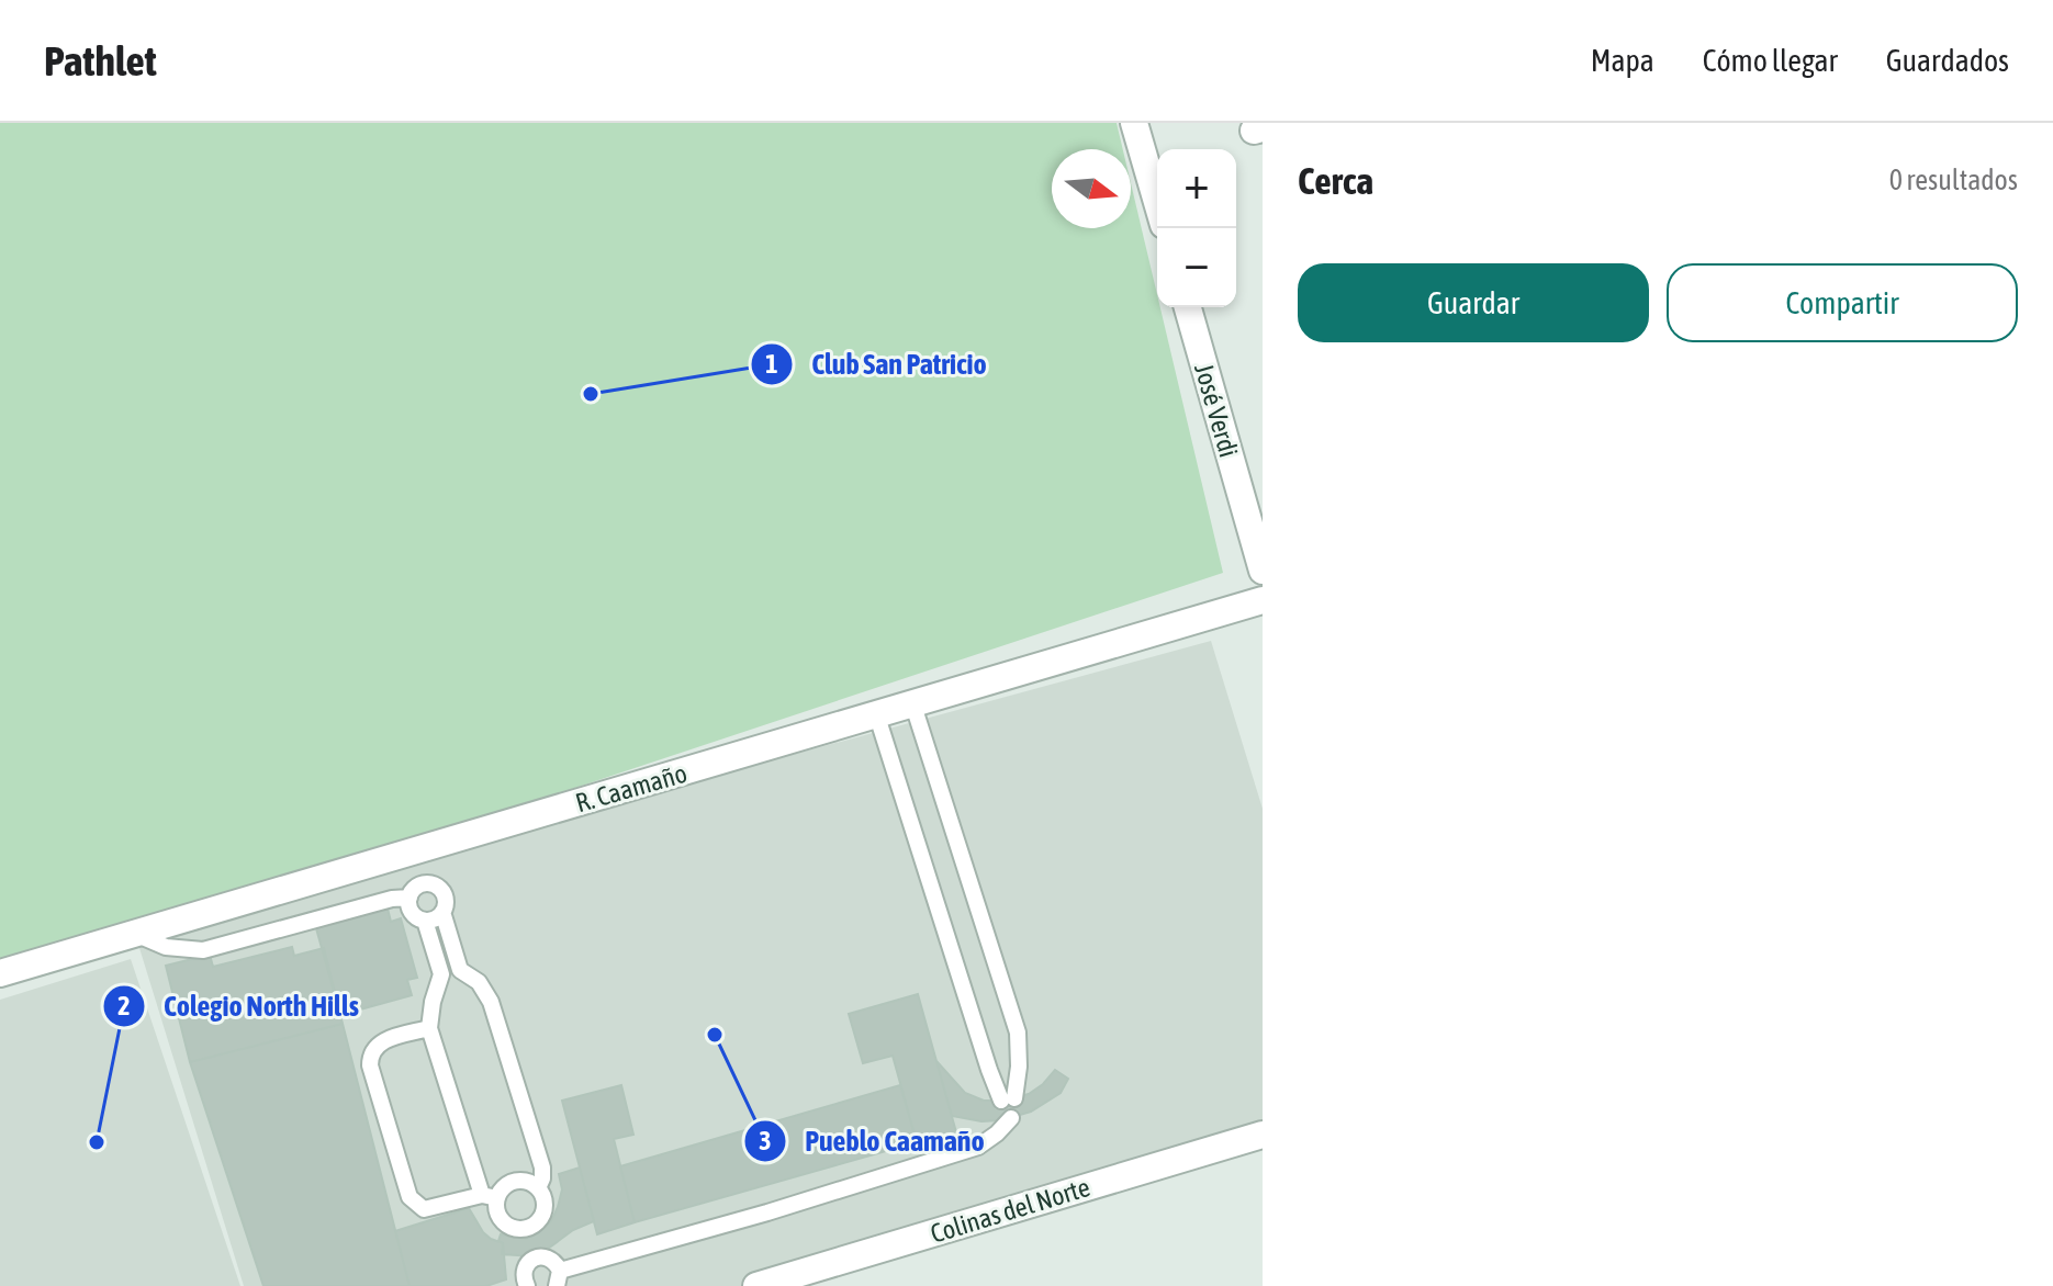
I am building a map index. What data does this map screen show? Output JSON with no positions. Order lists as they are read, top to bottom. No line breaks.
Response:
{"streets":{"street":["José Verdi","R. Caamaño","Colinas del Norte"]},"places":["Club San Patricio","Pueblo Caamaño","Colegio North Hills"],"north":"right","page":{"header":"Pathlet","nav":["Mapa","Cómo llegar","Guardados"],"heading":["Cerca","0 resultados"],"map_buttons":["+","−"],"buttons":["Guardar","Compartir"]}}
